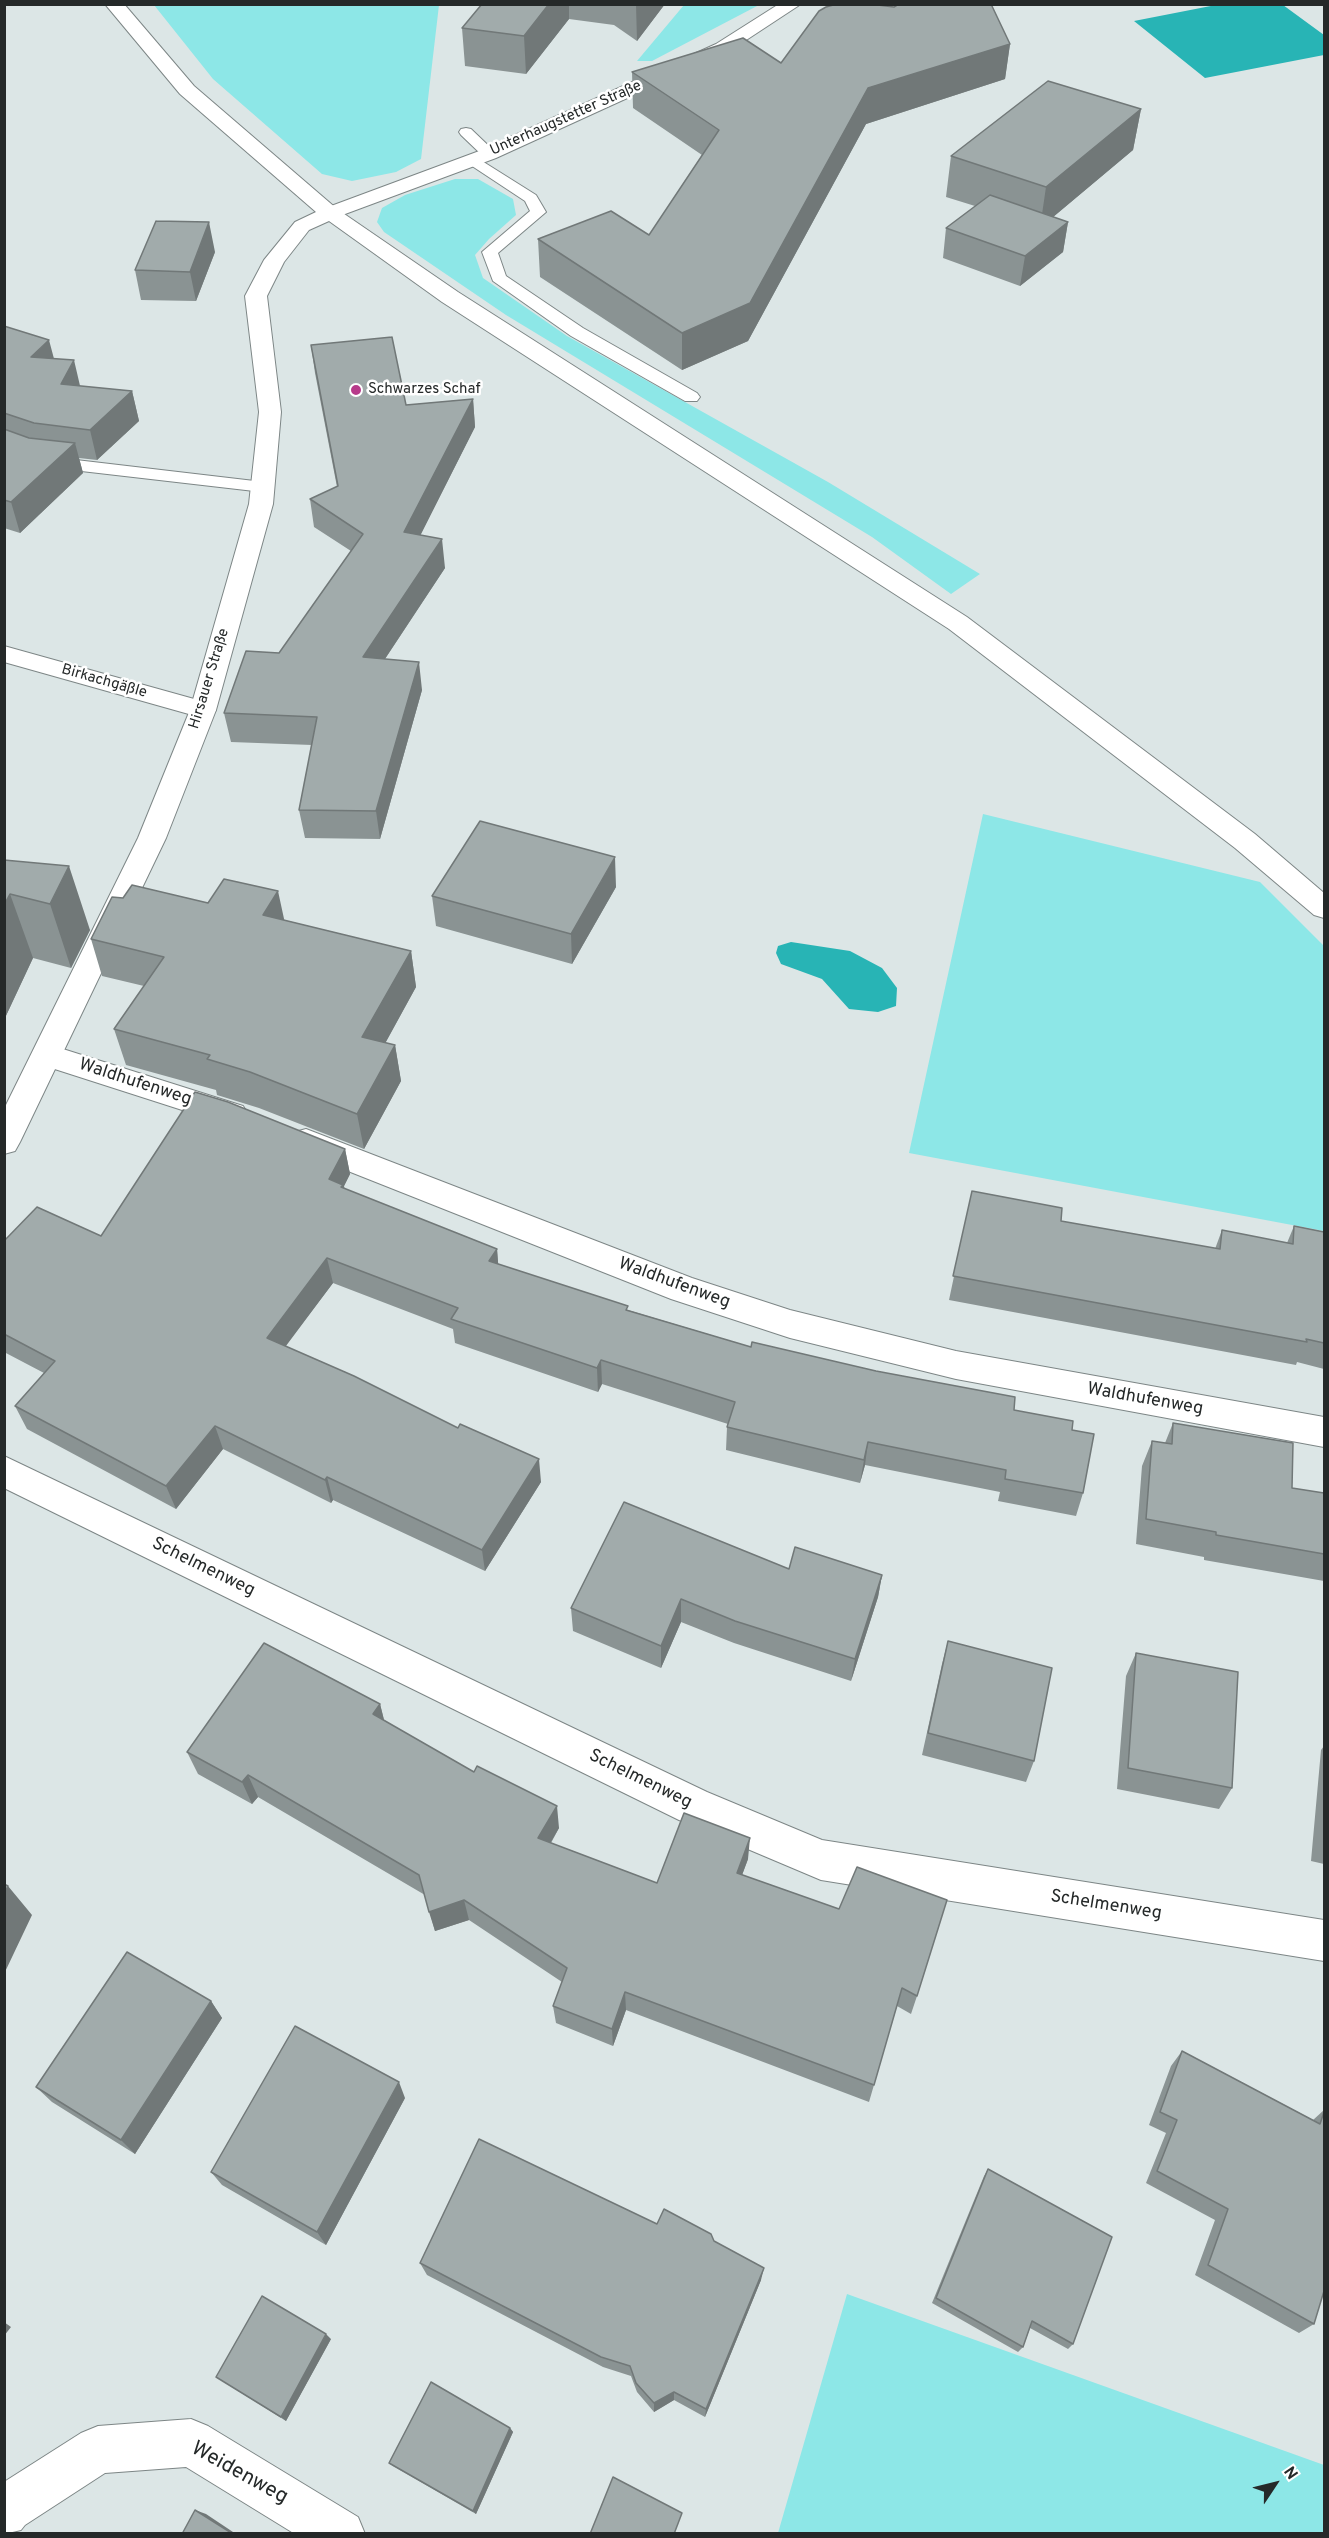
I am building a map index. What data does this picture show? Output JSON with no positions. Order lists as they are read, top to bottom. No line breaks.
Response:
{"streets":{"street":["Unterhaugstetter Straße","Hirsauer Straße","Birkachgäßle","Waldhufenweg","Schelmenweg","Weidenweg"]},"crossings":[["Unterhaugstetter Straße","Hirsauer Straße"],["Hirsauer Straße","Birkachgäßle"],["Hirsauer Straße","Waldhufenweg"]],"places":["Schwarzes Schaf"],"north":"top right"}
